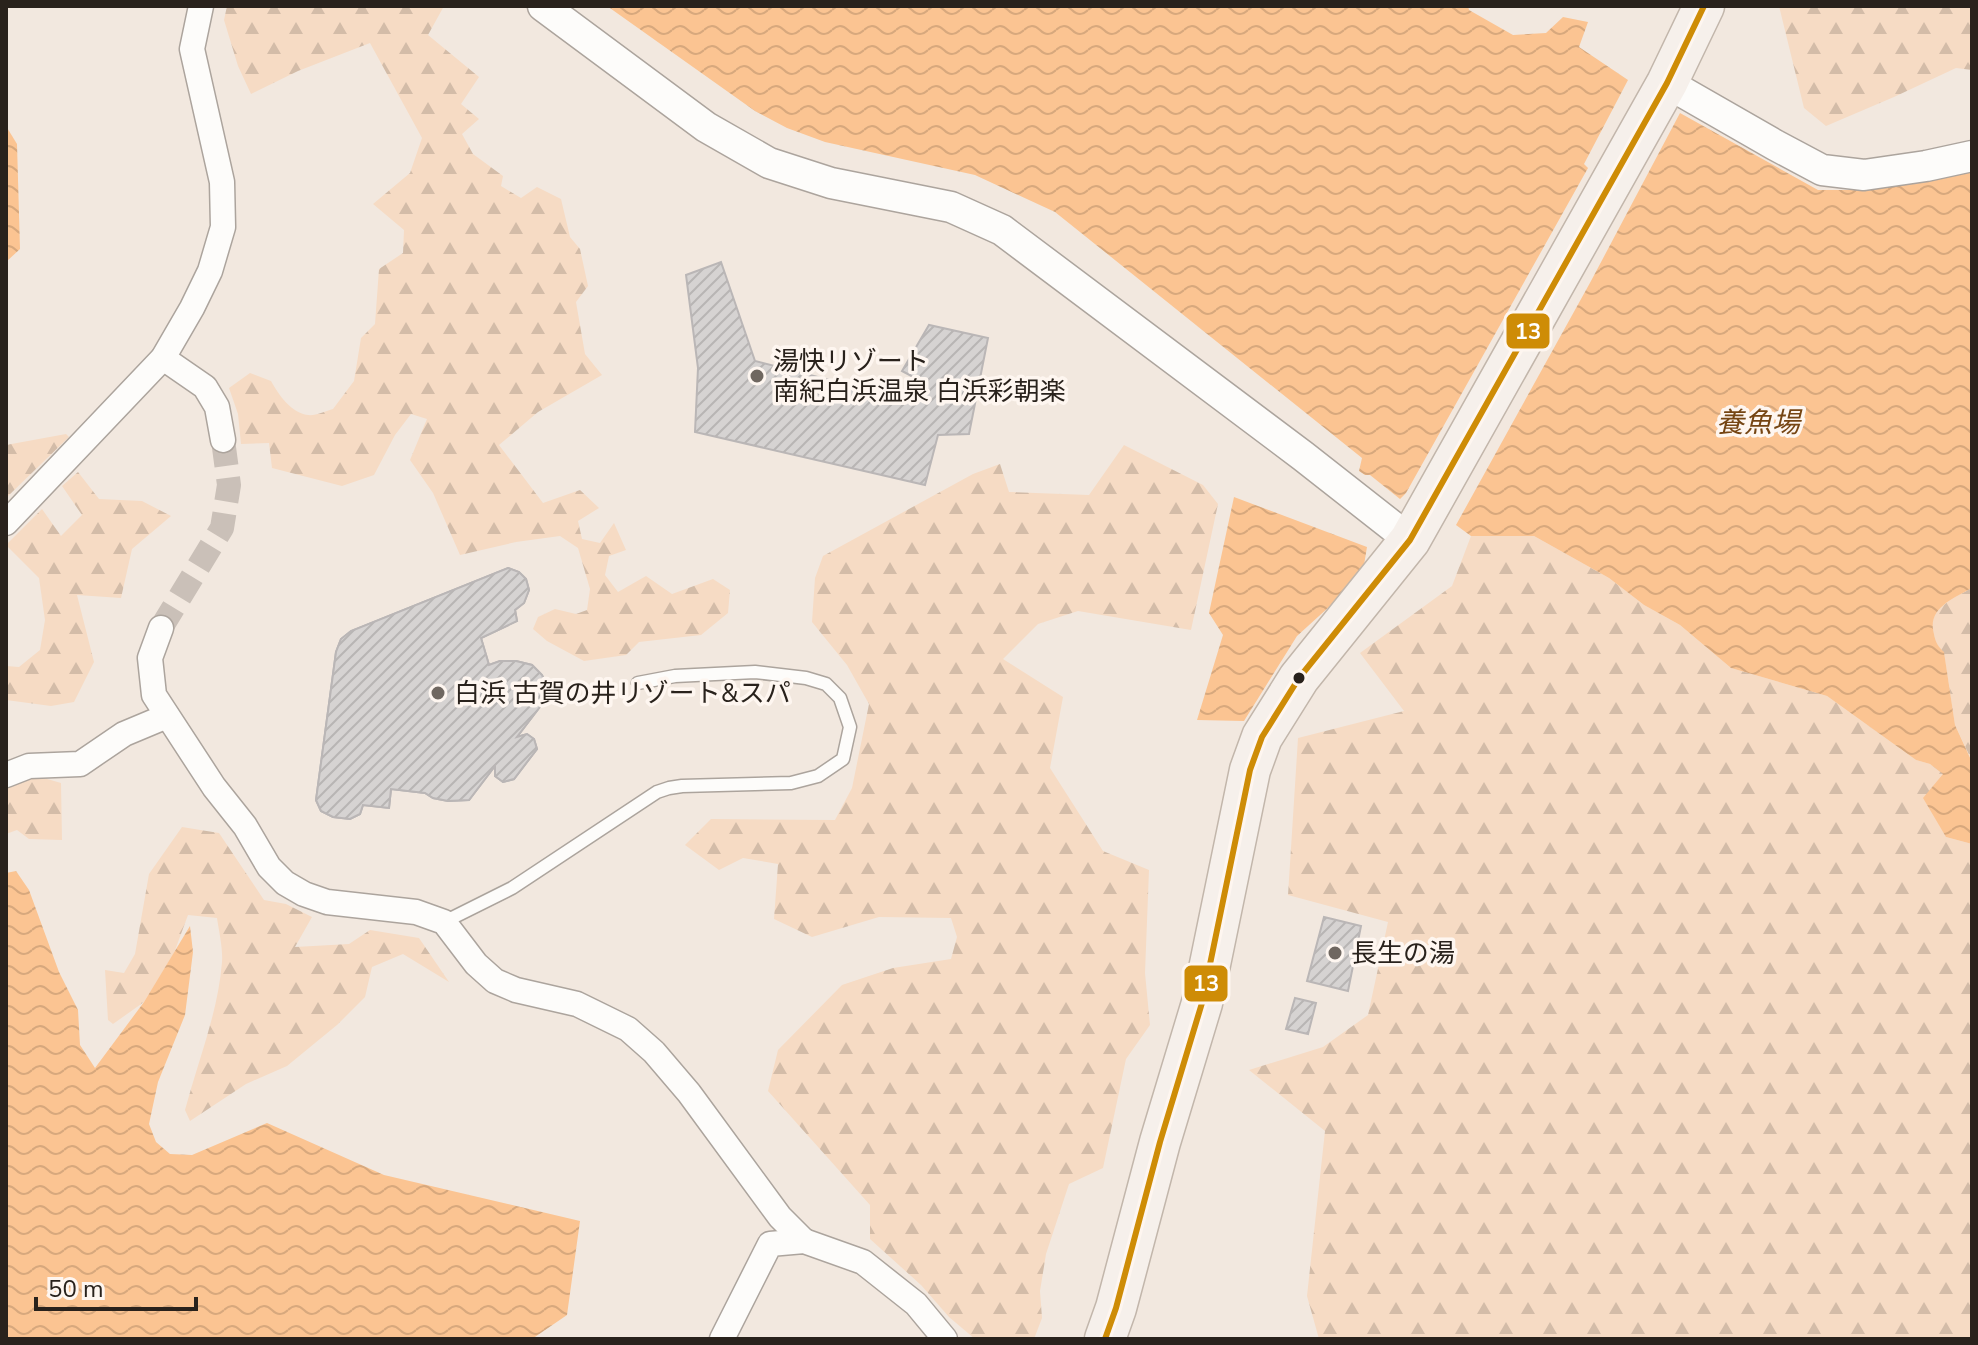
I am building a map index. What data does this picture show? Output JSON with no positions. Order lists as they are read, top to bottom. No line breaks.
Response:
{"water":["養魚場"],"places":["湯快リゾート 南紀白浜温泉 白浜彩朝楽","白浜 古賀の井リゾート&スパ","長生の湯"],"lines":["transit line 13"],"scale_bar":"50 m"}
